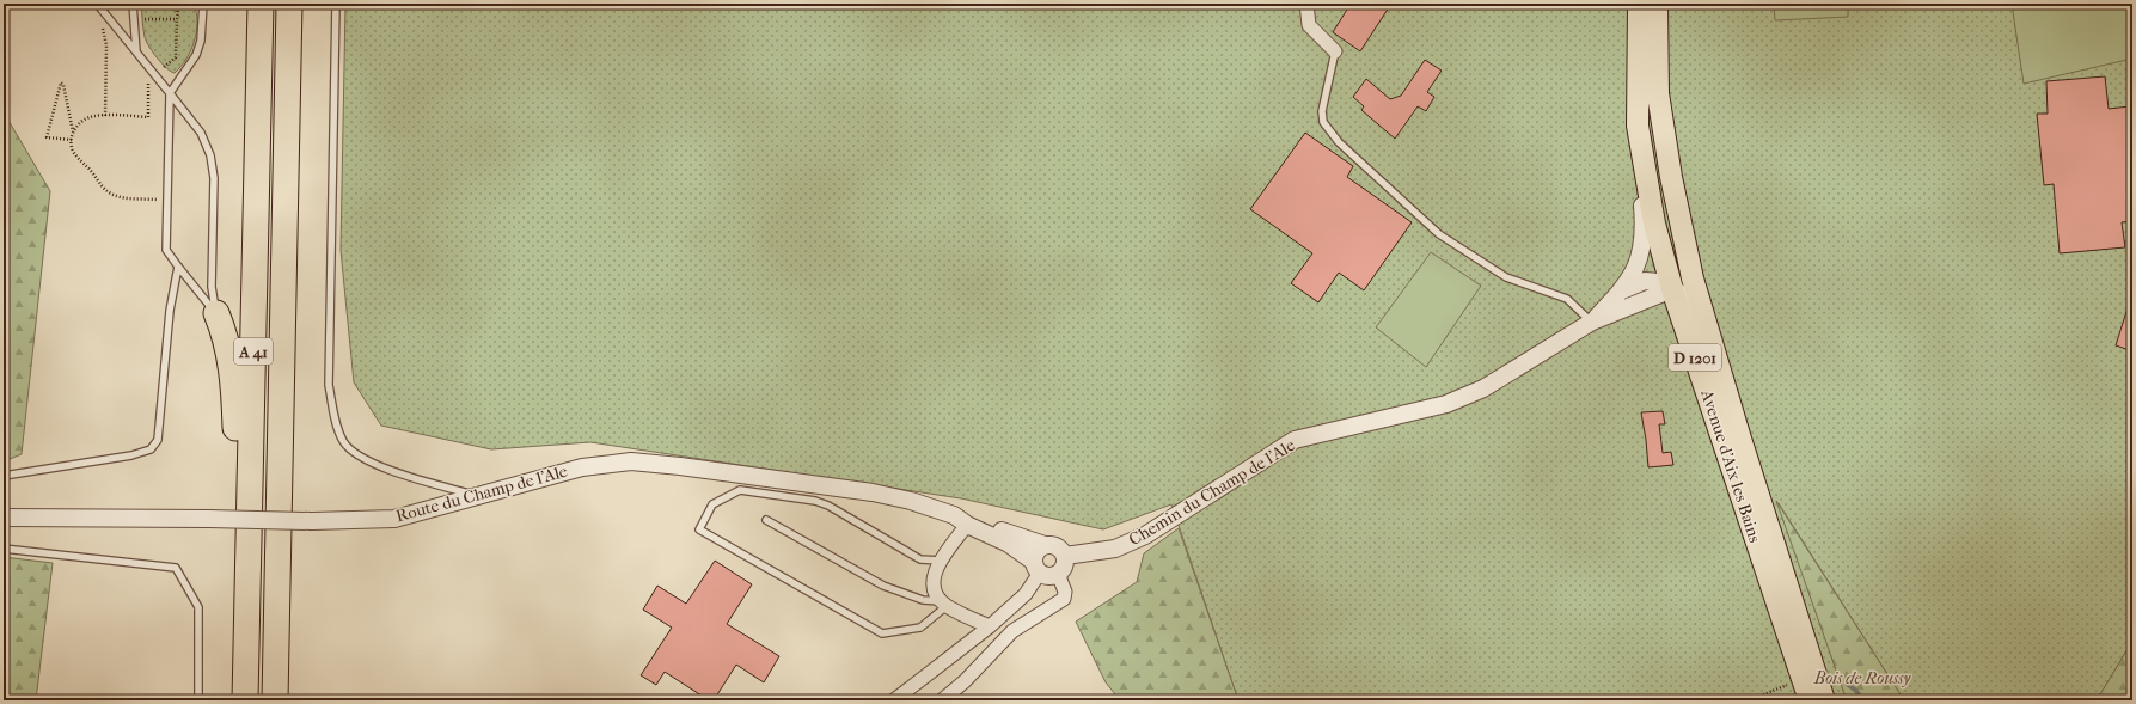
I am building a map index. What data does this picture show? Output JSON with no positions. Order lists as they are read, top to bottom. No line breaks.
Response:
{"streets":{"highway":["A 41"],"main road":["D 1201","Avenue d'Aix les Bains"],"street":["Chemin du Champ de l'Ale","Route du Champ de l'Ale"]},"crossings":[["Chemin du Champ de l'Ale","Route du Champ de l'Ale"]],"parks":["Bois de Roussy"]}
